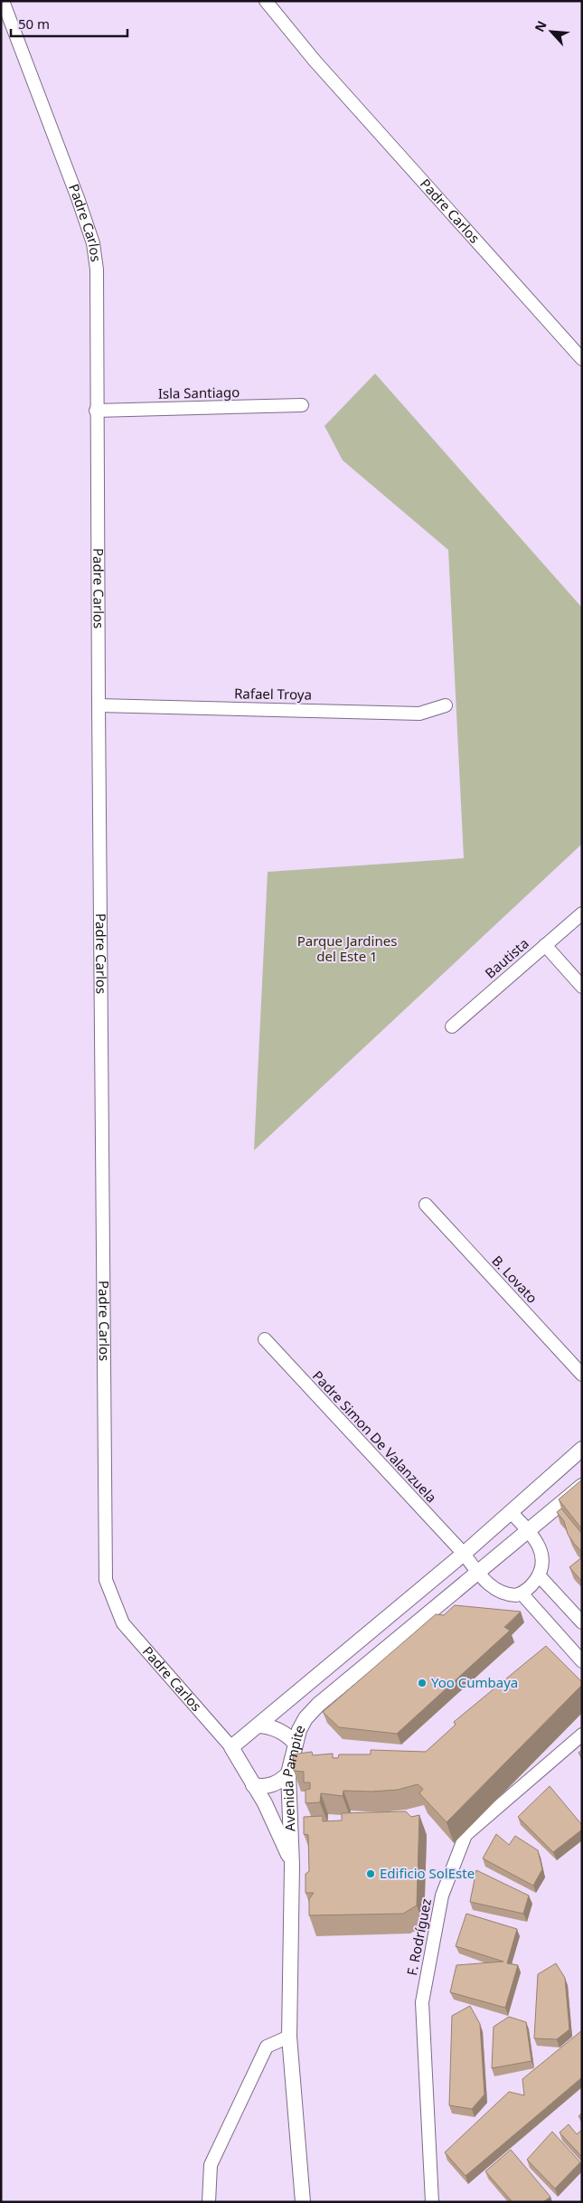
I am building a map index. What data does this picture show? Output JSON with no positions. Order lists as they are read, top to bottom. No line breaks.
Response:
{"streets":{"street":["Padre Carlos","Isla Santiago","Rafael Troya","Bautista","B. Lovato","Padre Simon De Valanzuela","Avenida Pampite","F. Rodríguez"]},"crossings":[["Padre Carlos","Isla Santiago"],["Padre Carlos","Rafael Troya"],["Padre Carlos","Avenida Pampite"],["Padre Simon De Valanzuela","Avenida Pampite"]],"parks":["Parque Jardines del Este 1"],"places":["Yoo Cumbaya","Edificio SolEste"],"scale_bar":"50 m","north":"top left"}
